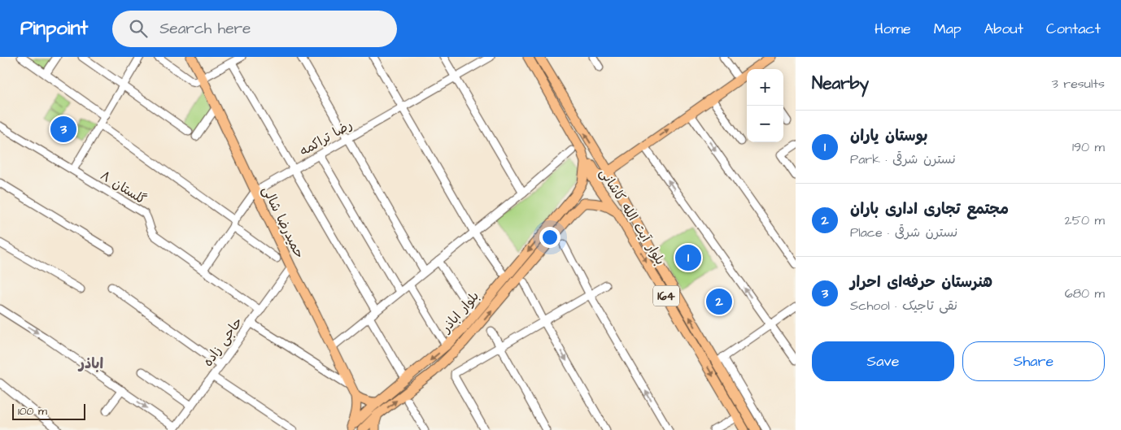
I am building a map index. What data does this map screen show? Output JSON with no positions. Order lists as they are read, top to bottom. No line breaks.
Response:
{"streets":{"main road":["بلوار آیت الله کاشانی","حمیدرضا شالی","164","بلوار اباذر"],"street":["رضا تراکمه","گلستان ٨","حاجی زاده"]},"crossings":[["رضا تراکمه","گلستان ٨"],["رضا تراکمه","حمیدرضا شالی"],["گلستان ٨","حاجی زاده"],["بلوار آیت الله کاشانی","بلوار اباذر"],["حمیدرضا شالی","حاجی زاده"]],"districts":["اباذر"],"scale_bar":"100 m","page":{"header":"Pinpoint","search":"Search here","nav":["Home","Map","About","Contact"],"heading":["Nearby","3 results"],"map_buttons":["+","−"],"list":[{"mark":"1","name":"بوستان یاران","note":"Park · نسترن شرقی","value":"190 m"},{"mark":"2","name":"مجتمع تجاری اداری باران","note":"Place · نسترن شرقی","value":"250 m"},{"mark":"3","name":"هنرستان حرفه‌ای احرار","note":"School · نقی تاجیک","value":"680 m"}],"pins":["3","1","2"],"buttons":["Save","Share"],"scale":"100 m"}}
